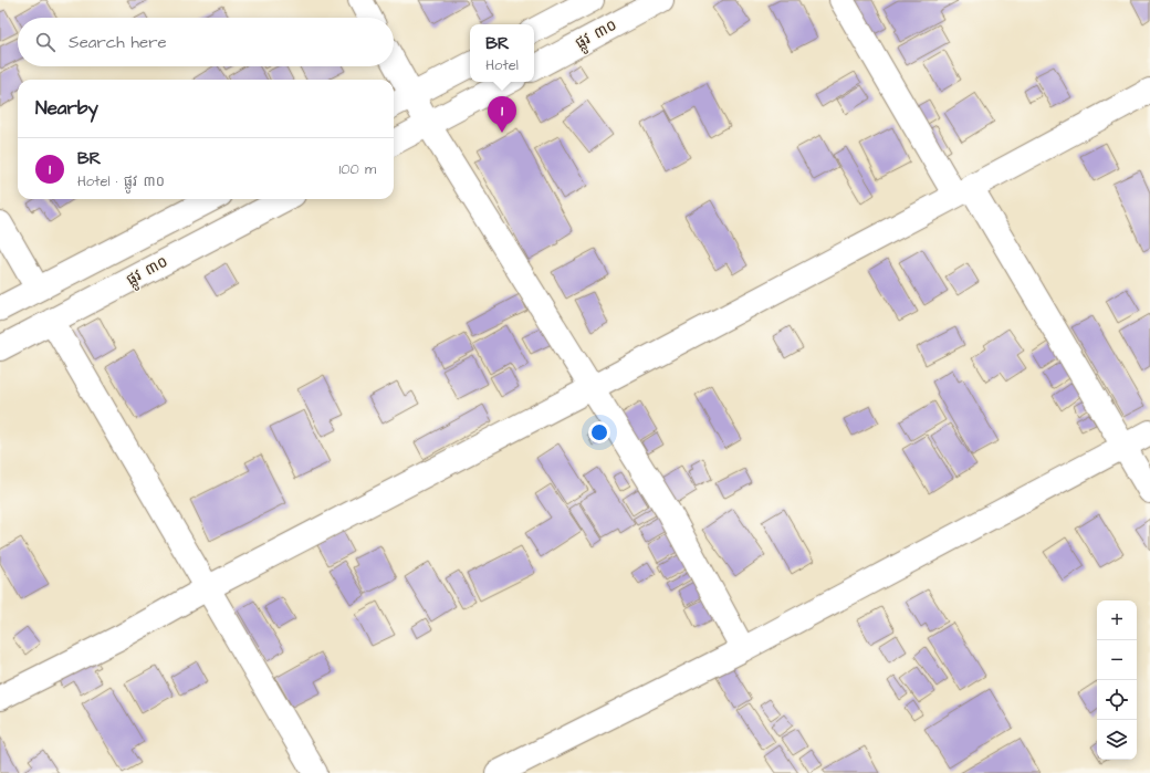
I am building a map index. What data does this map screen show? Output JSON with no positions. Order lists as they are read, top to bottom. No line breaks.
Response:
{"streets":{"street":["ផ្លូវ ៣០"]},"page":{"search":"Search here","popup":["BR","Hotel"],"heading":"Nearby","pins":"1","list":[{"mark":"1","name":"BR","note":"Hotel · ផ្លូវ ៣០","value":"100 m"}],"map_buttons":["+","−"]}}
